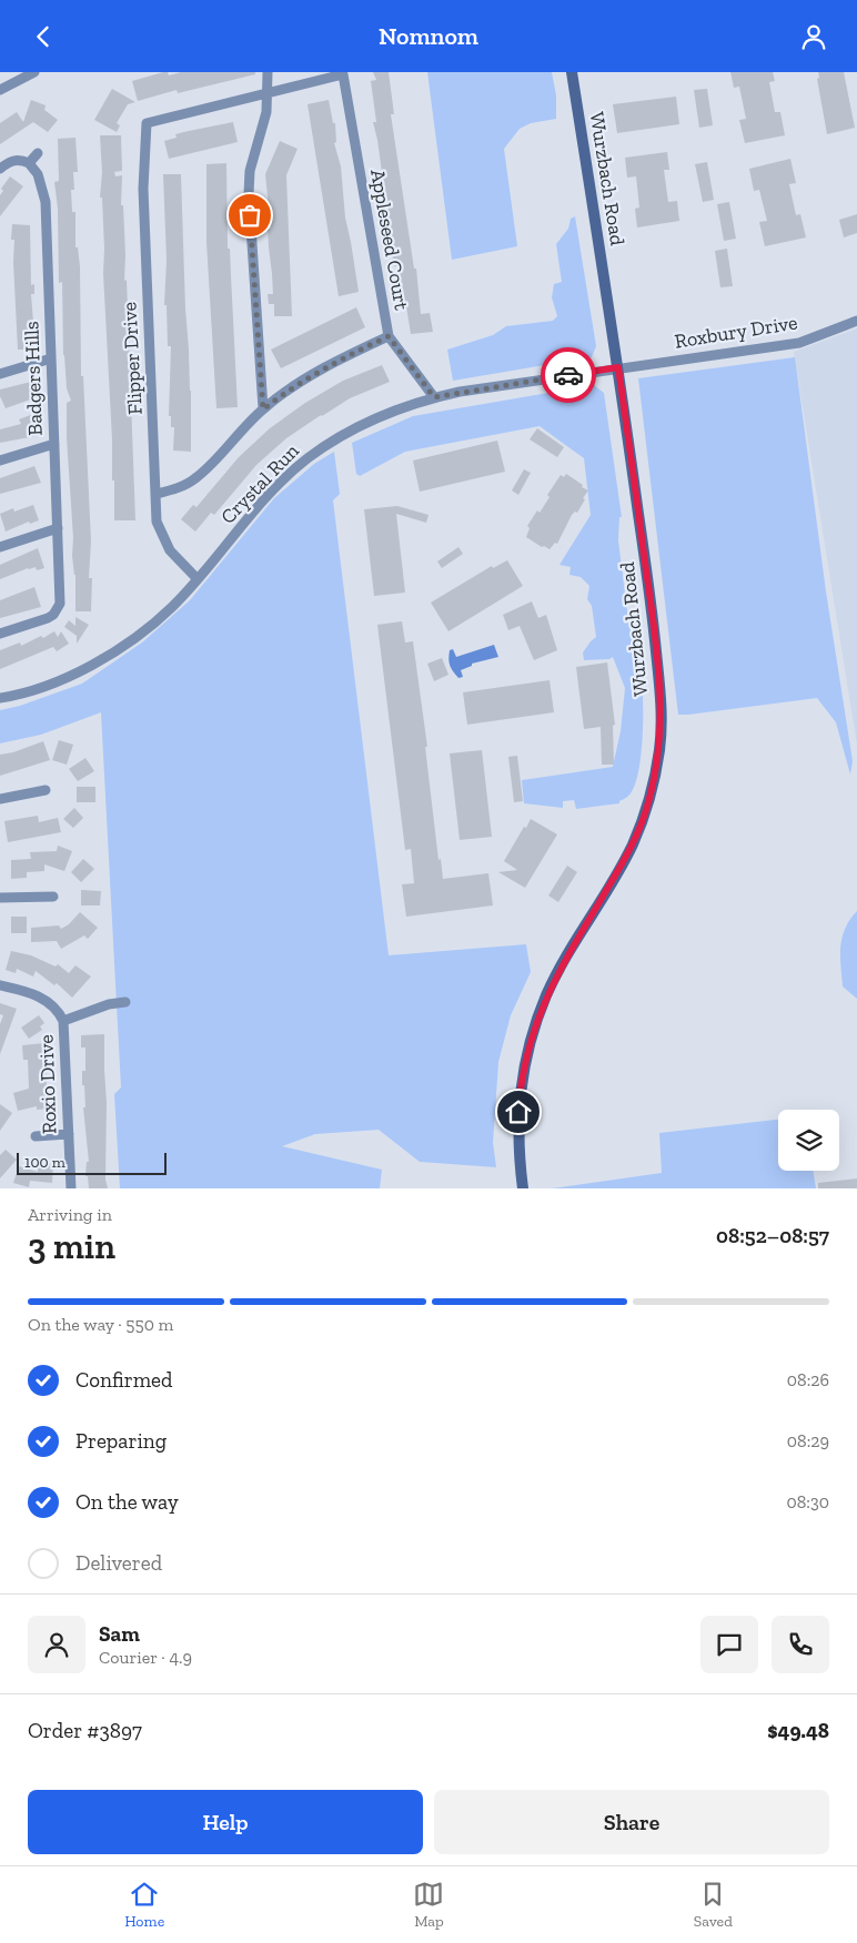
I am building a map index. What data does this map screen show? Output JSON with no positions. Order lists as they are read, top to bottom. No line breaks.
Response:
{"streets":{"main road":["Wurzbach Road"],"street":["Appleseed Court","Roxbury Drive","Flipper Drive","Badgers Hills","Crystal Run","Roxio Drive"]},"crossings":[["Wurzbach Road","Roxbury Drive"],["Wurzbach Road","Crystal Run"],["Appleseed Court","Flipper Drive"],["Appleseed Court","Crystal Run"],["Roxbury Drive","Crystal Run"],["Flipper Drive","Crystal Run"]],"scale_bar":"100 m","page":{"header":"Nomnom","scale":"100 m","heading":["3 min","Arriving in","08:52–08:57"],"panel":["Sam","Courier · 4.9","Order #3897","$49.48"],"bar":"On the way · 550 m","list":[["Confirmed","08:26"],["Preparing","08:29"],["On the way","08:30"],"Delivered"],"buttons":["Help","Share"],"tabs":["Home","Map","Saved"]}}
